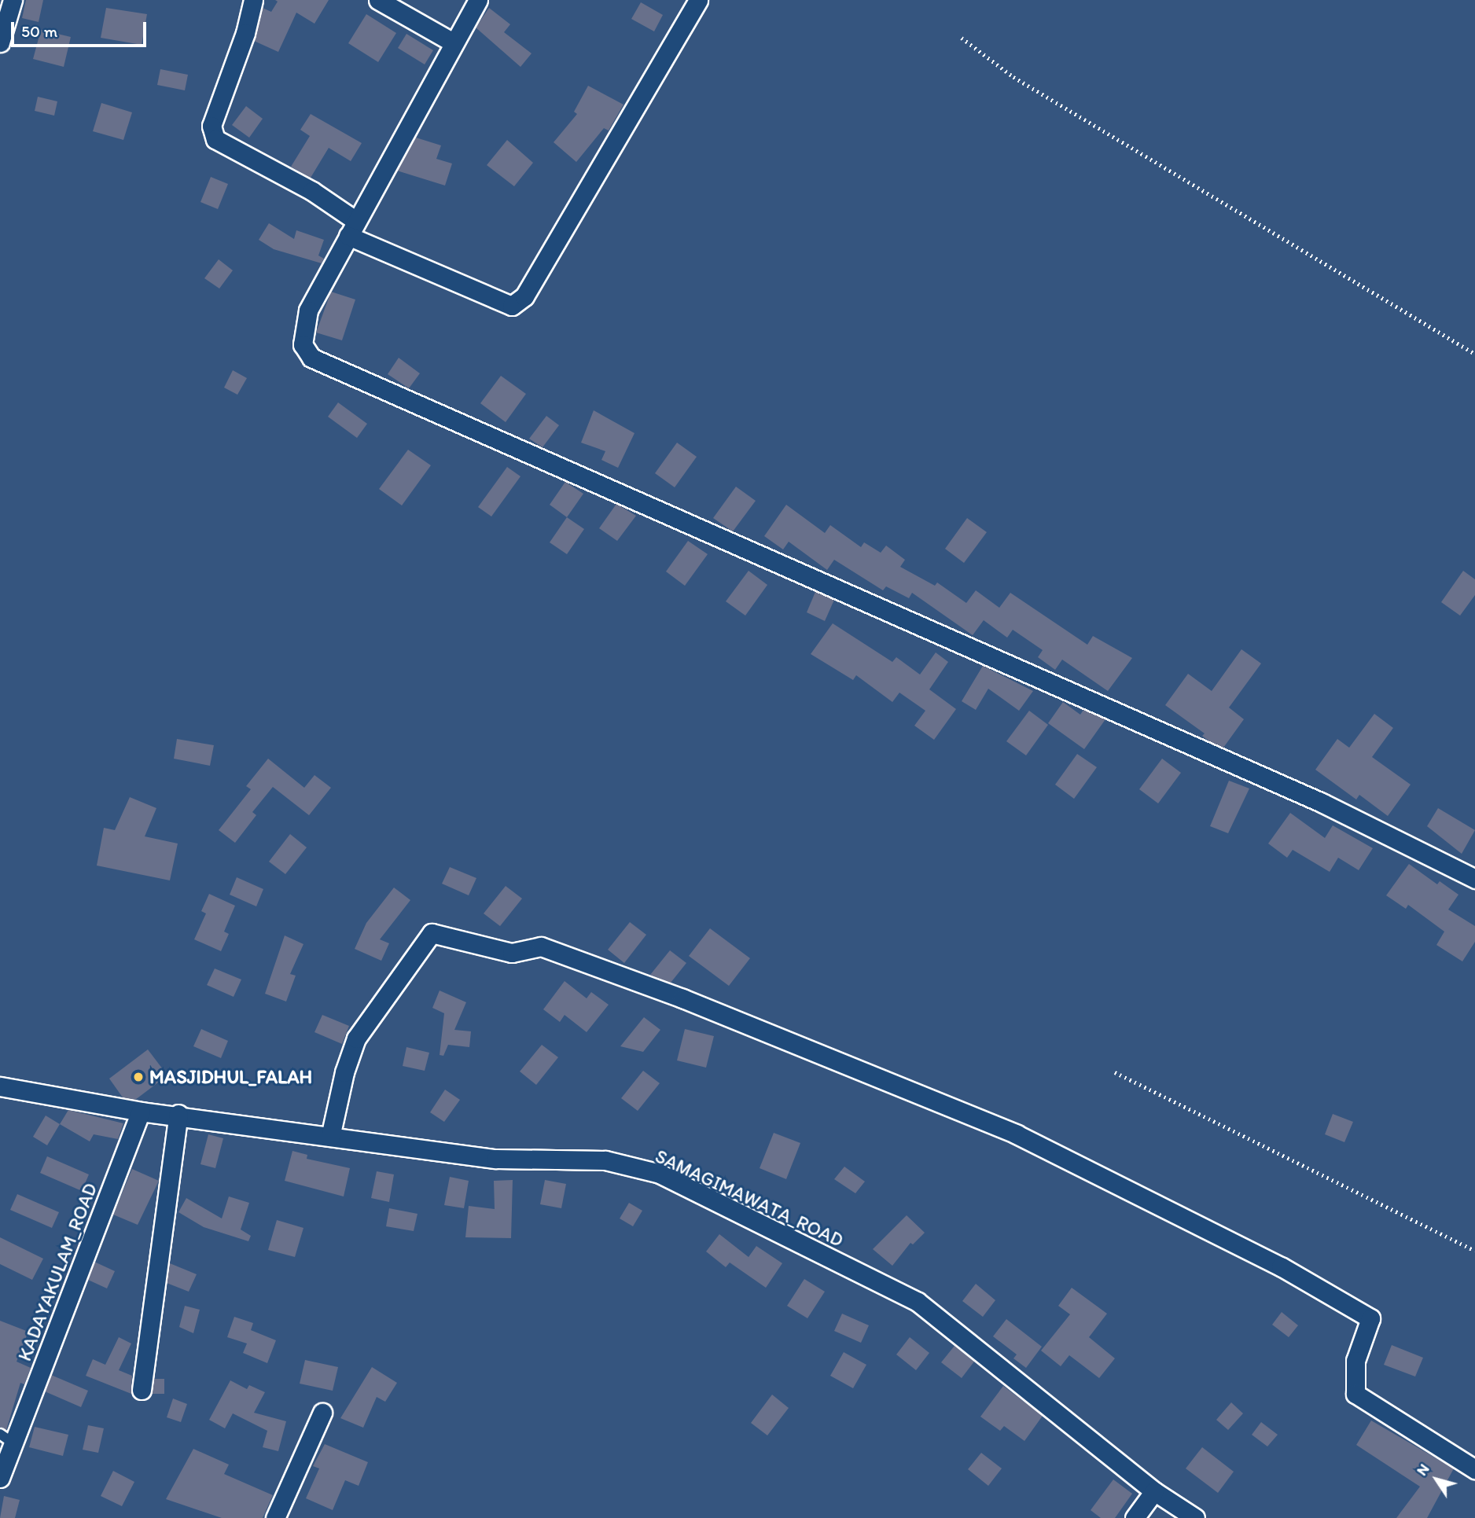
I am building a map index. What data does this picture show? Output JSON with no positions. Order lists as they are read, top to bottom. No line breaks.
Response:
{"streets":{"street":["SAMAGIMAWATA_ROAD","KADAYAKULAM_ROAD"]},"crossings":[["SAMAGIMAWATA_ROAD","KADAYAKULAM_ROAD"]],"places":["MASJIDHUL_FALAH"],"scale_bar":"50 m","north":"top left"}
